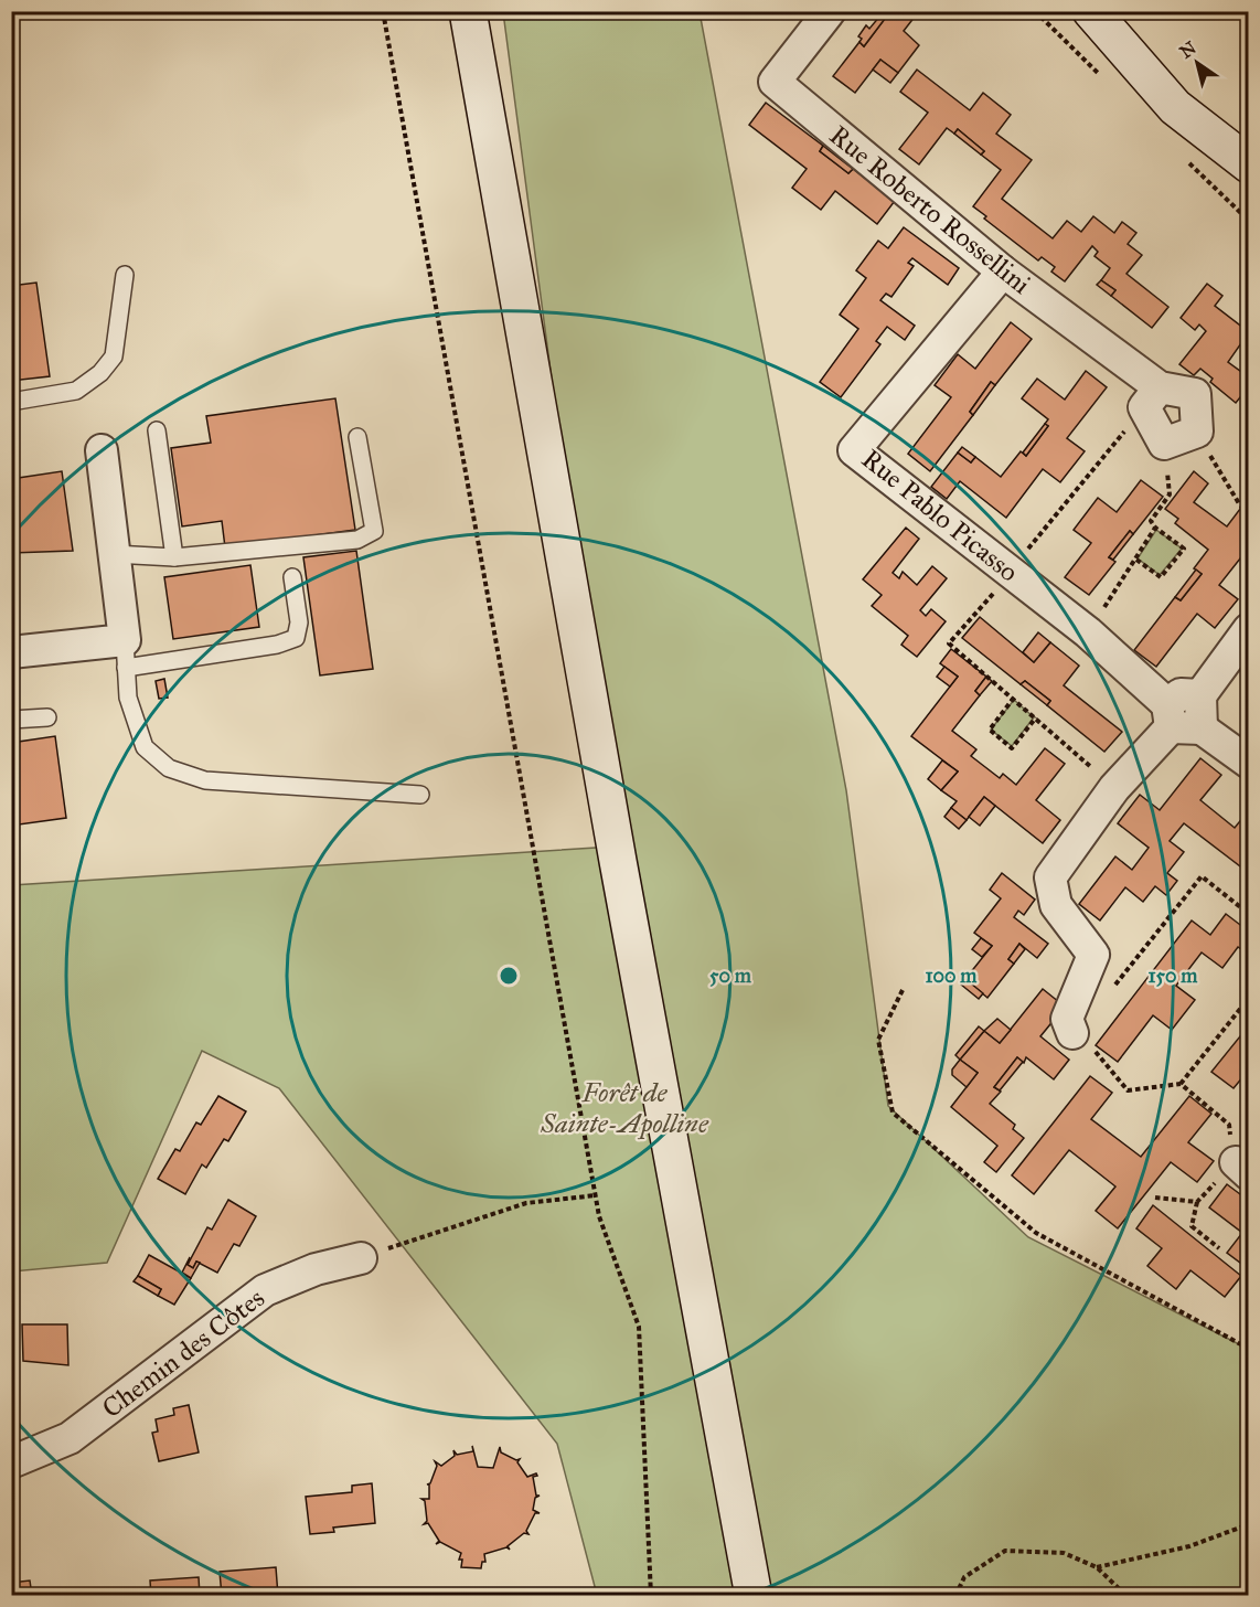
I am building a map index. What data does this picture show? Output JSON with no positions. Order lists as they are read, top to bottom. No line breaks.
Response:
{"streets":{"street":["Rue Roberto Rossellini","Rue Pablo Picasso","Chemin des Côtes"]},"crossings":[["Rue Roberto Rossellini","Rue Pablo Picasso"]],"parks":["Forêt de Sainte-Apolline"],"north":"top left","rings":["50 m","100 m","150 m"]}
